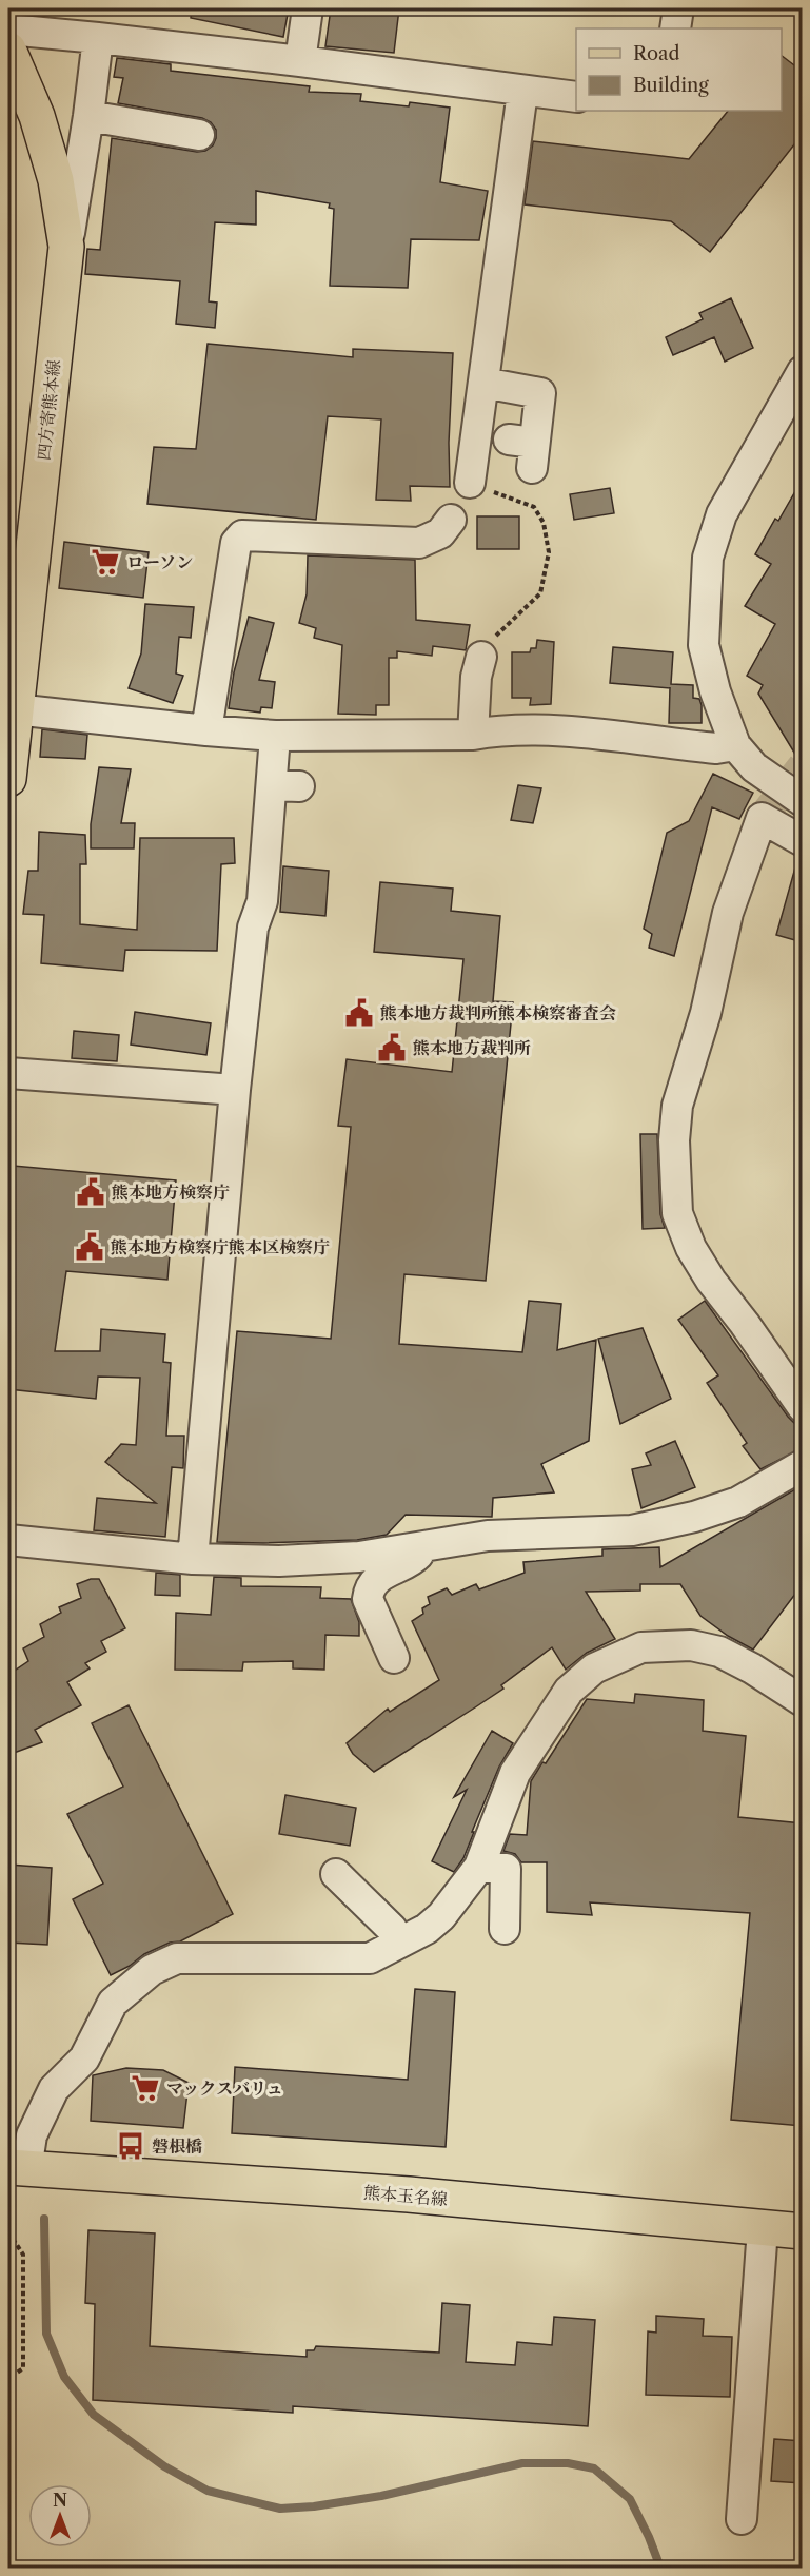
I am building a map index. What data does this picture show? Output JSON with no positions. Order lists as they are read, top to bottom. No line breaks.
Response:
{"streets":{"main road":["四方寄熊本線","熊本玉名線"]},"places":{"supermarket":["ローソン","マックスバリュ"],"public building":["熊本地方裁判所熊本検察審査会","熊本地方裁判所","熊本地方検察庁","熊本地方検察庁熊本区検察庁"],"bus stop":["磐根橋"]},"legend":["Road","Building"],"north":"top"}
